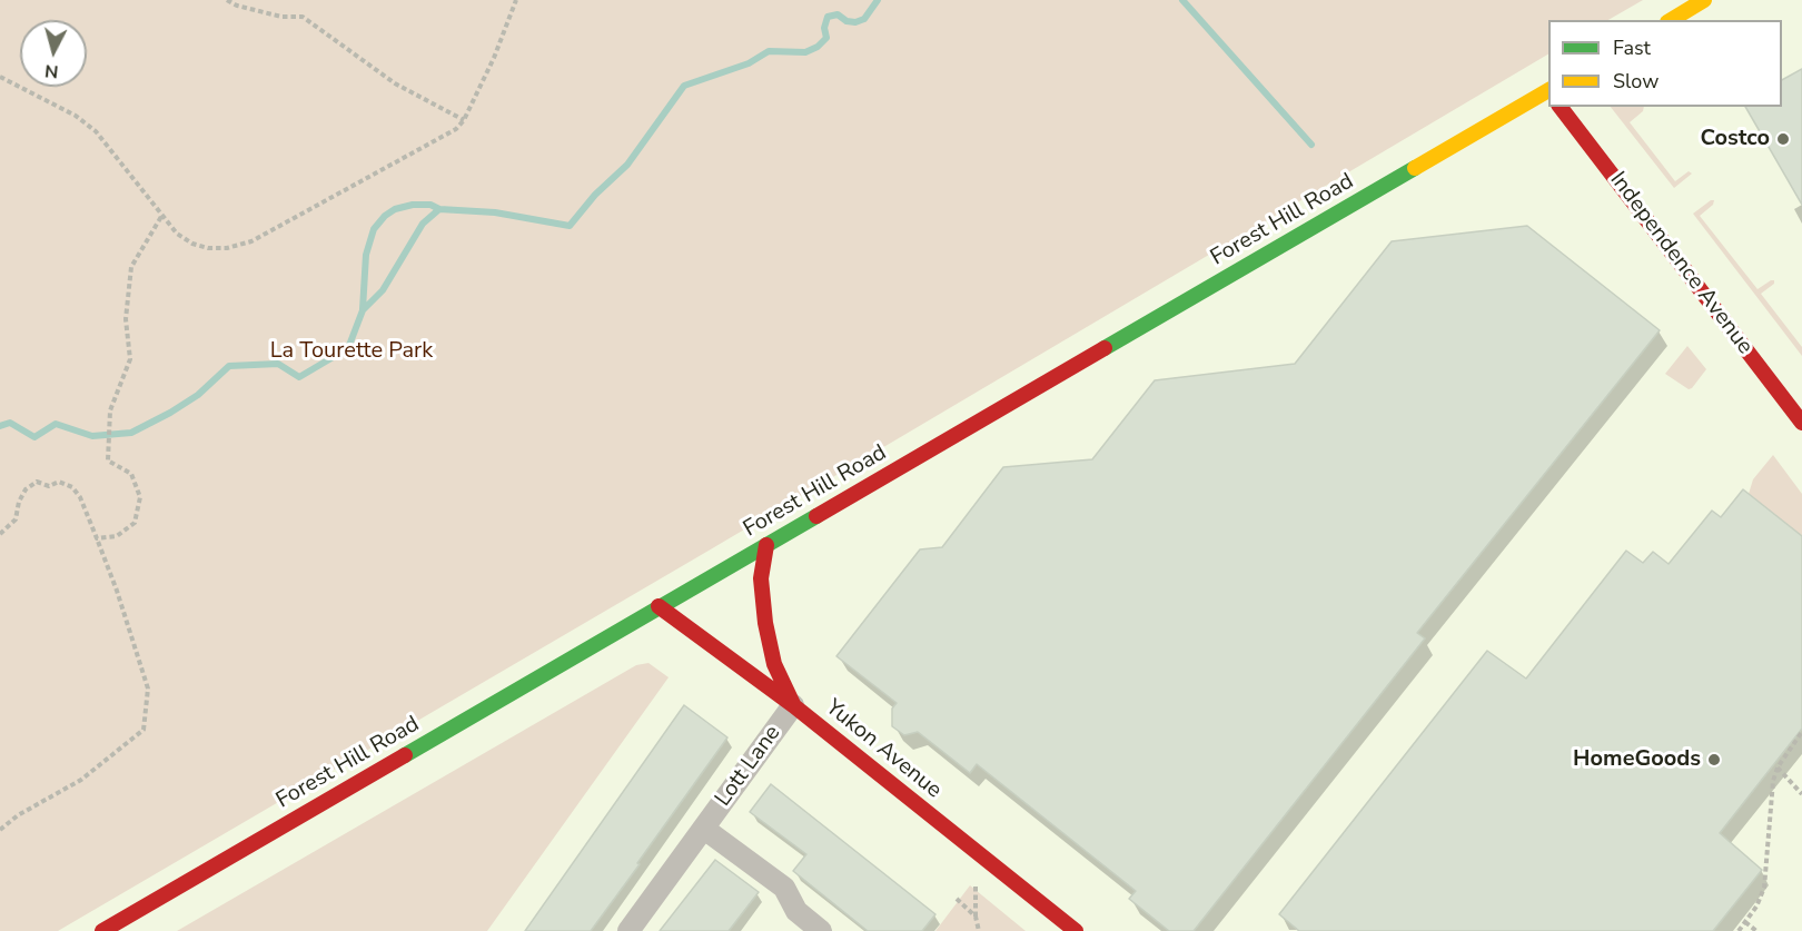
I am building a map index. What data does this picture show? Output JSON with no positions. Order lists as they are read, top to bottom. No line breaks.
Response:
{"streets":{"street":["Forest Hill Road","Independence Avenue","Yukon Avenue","Lott Lane"]},"crossings":[["Forest Hill Road","Yukon Avenue"],["Yukon Avenue","Lott Lane"]],"parks":["La Tourette Park"],"places":["Costco","HomeGoods"],"legend":["Fast","Slow"],"north":"bottom"}
